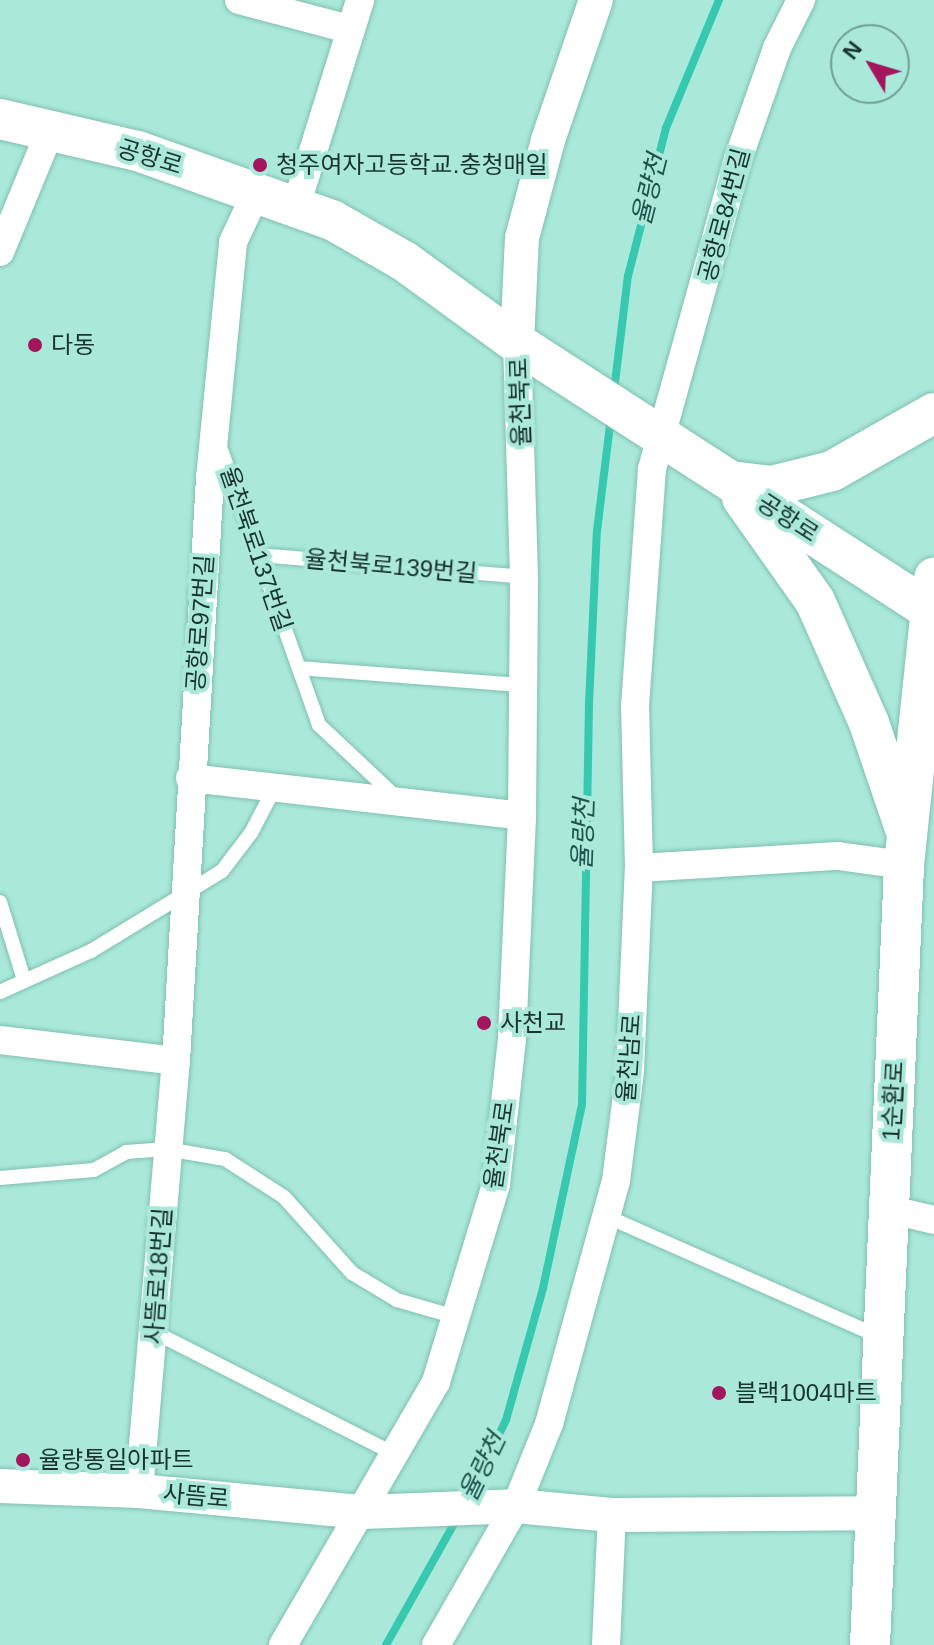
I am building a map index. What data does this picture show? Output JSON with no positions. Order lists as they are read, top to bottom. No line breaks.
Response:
{"streets":{"main road":["공항로","1순환로"],"street":["공항로84번길","율천북로","공항로97번길","율천남로","사뜸로18번길","사뜸로"],"lane":["율천북로137번길","율천북로139번길"]},"crossings":[["공항로","공항로84번길"],["공항로","율천북로"],["공항로","공항로97번길"],["공항로","율천남로"],["공항로","1순환로"],["공항로84번길","율천남로"],["율천북로","율천북로139번길"],["율천북로","사뜸로"],["율천북로137번길","율천북로139번길"],["율천북로137번길","공항로97번길"],["공항로97번길","사뜸로18번길"],["율천남로","사뜸로"],["사뜸로18번길","사뜸로"]],"water":["율량천"],"places":["청주여자고등학교.충청매일","다동","사천교","블랙1004마트","율량통일아파트"],"north":"top left"}
